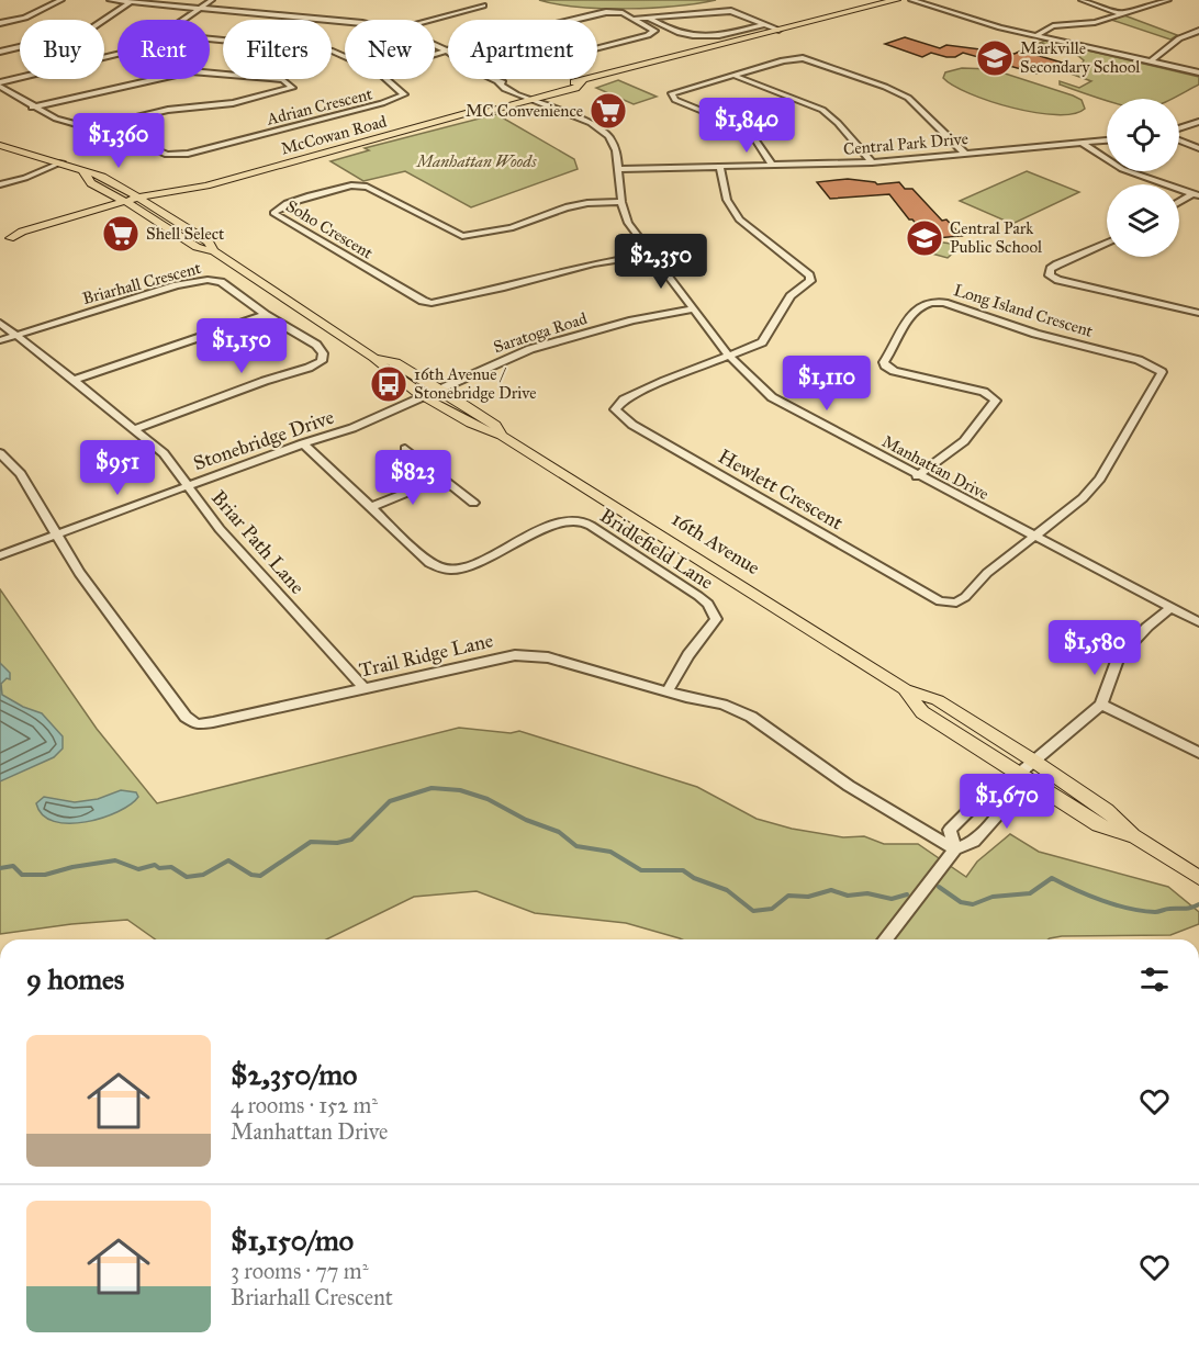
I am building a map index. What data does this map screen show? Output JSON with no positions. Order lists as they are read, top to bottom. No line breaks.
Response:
{"streets":{"main road":["McCowan Road","16th Avenue"],"street":["Adrian Crescent","Central Park Drive","Soho Crescent","Briarhall Crescent","Long Island Crescent","Saratoga Road","Stonebridge Drive","Manhattan Drive","Hewlett Crescent","Briar Path Lane","Bridlefield Lane","Trail Ridge Lane"]},"crossings":[["McCowan Road","Manhattan Drive"],["McCowan Road","16th Avenue"],["Central Park Drive","Manhattan Drive"],["Soho Crescent","Manhattan Drive"],["Briarhall Crescent","Briar Path Lane"],["Long Island Crescent","Manhattan Drive"],["Long Island Crescent","Hewlett Crescent"],["Saratoga Road","Stonebridge Drive"],["Saratoga Road","Manhattan Drive"],["Saratoga Road","16th Avenue"],["Stonebridge Drive","Briar Path Lane"],["Stonebridge Drive","16th Avenue"],["Stonebridge Drive","Bridlefield Lane"],["Stonebridge Drive","Trail Ridge Lane"],["Manhattan Drive","Hewlett Crescent"],["Briar Path Lane","Trail Ridge Lane"],["Bridlefield Lane","Trail Ridge Lane"]],"parks":["Manhattan Woods"],"places":{"school or university":["Markville Secondary School","Central Park Public School"],"supermarket":["MC Convenience","Shell Select"],"bus stop":["16th Avenue / Stonebridge Drive"]},"page":{"chip":["Buy","Rent","Filters","New","Apartment"],"price":["$1,840","$1,360","$2,350","$1,150","$1,110","$951","$823","$1,580","$1,670"],"heading":"9 homes","list":[{"name":"$2,350/mo","note":"4 rooms · 152 m² · Manhattan Drive"},{"name":"$1,150/mo","note":"3 rooms · 77 m² · Briarhall Crescent"}]}}
